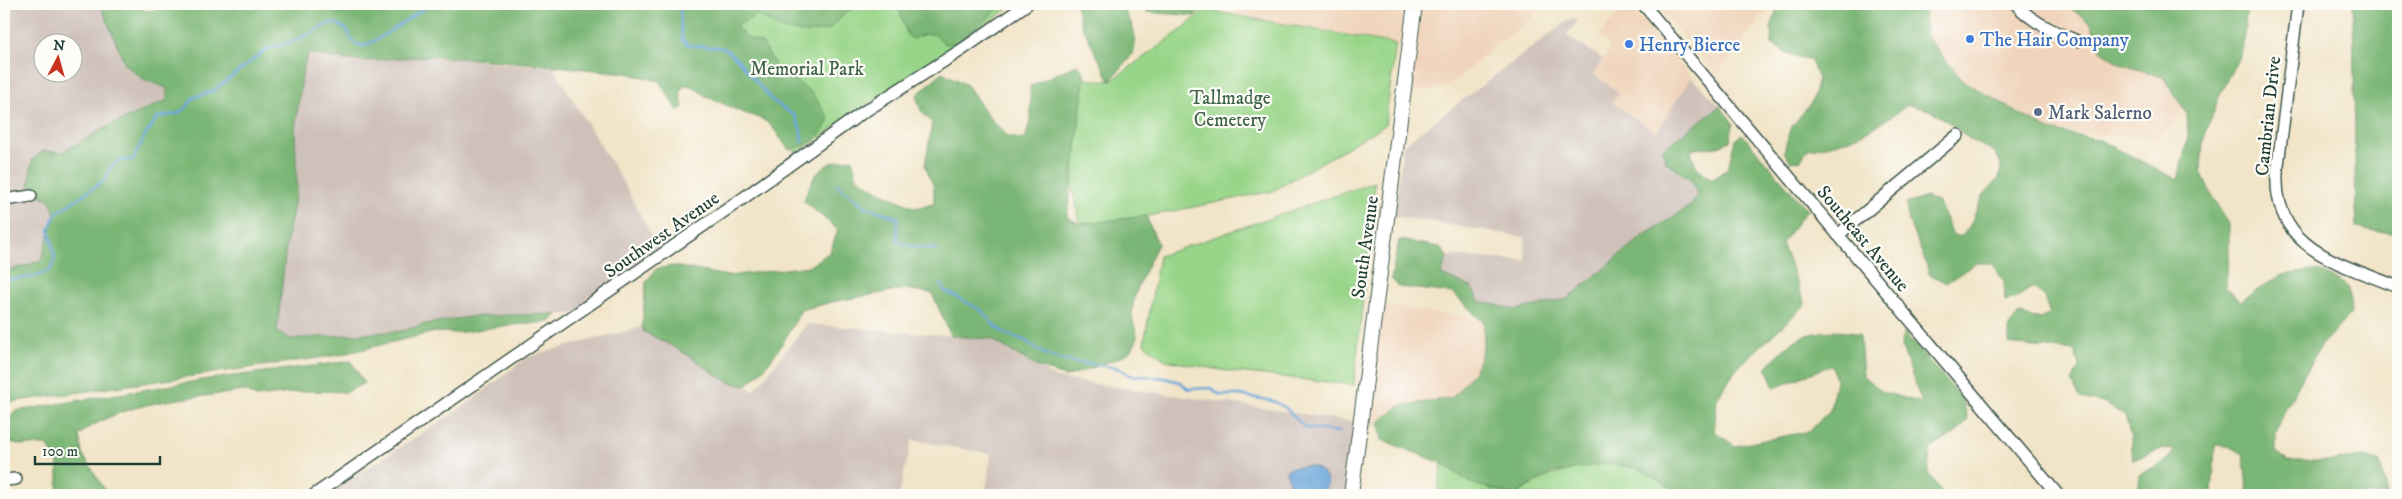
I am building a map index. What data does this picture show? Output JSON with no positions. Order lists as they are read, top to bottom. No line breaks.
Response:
{"streets":{"main road":["South Avenue"],"street":["Cambrian Drive","Southwest Avenue","Southeast Avenue"]},"parks":["Memorial Park","Tallmadge Cemetery"],"places":["The Hair Company","Henry Bierce","Mark Salerno"],"scale_bar":"100 m","north":"top"}
